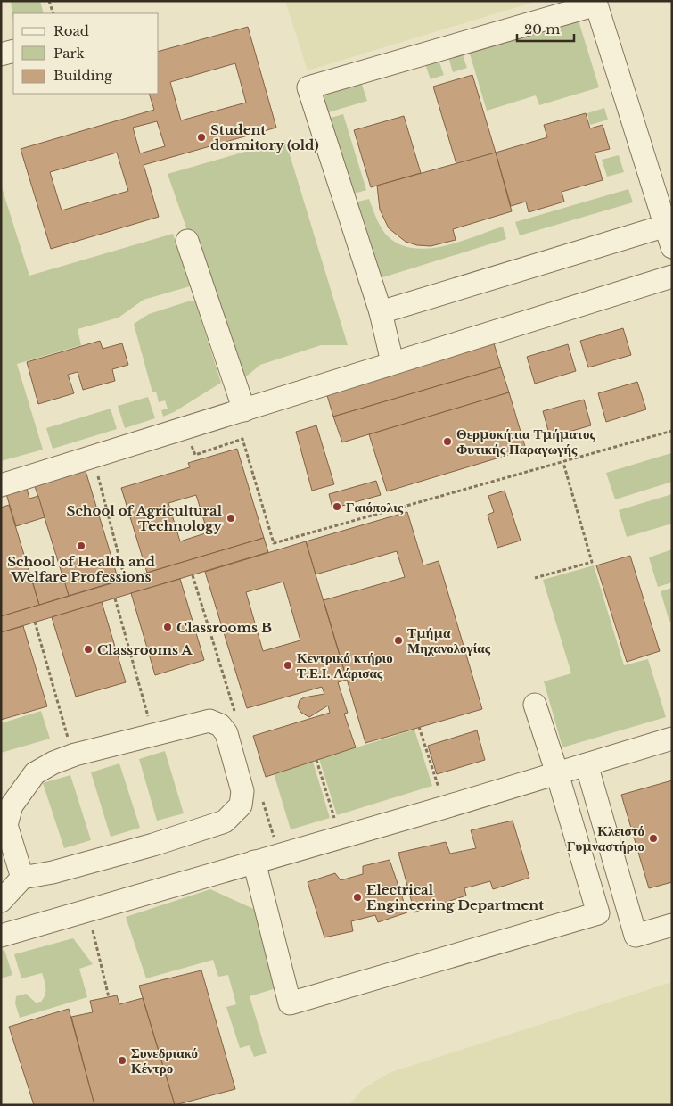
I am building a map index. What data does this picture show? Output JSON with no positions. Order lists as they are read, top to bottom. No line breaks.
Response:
{"places":["Student dormitory (old)","Θερμοκήπια Τμήματος Φυτικής Παραγωγής","Γαιόπολις","School of Agricultural Technology","School of Health and Welfare Professions","Classrooms B","Τμήμα Μηχανολογίας","Classrooms A","Κεντρικό κτήριο Τ.Ε.Ι. Λάρισας","Κλειστό Γυμναστήριο","Electrical Engineering Department","Συνεδριακό Κέντρο"],"legend":["Road","Park","Building"],"scale_bar":"20 m"}
